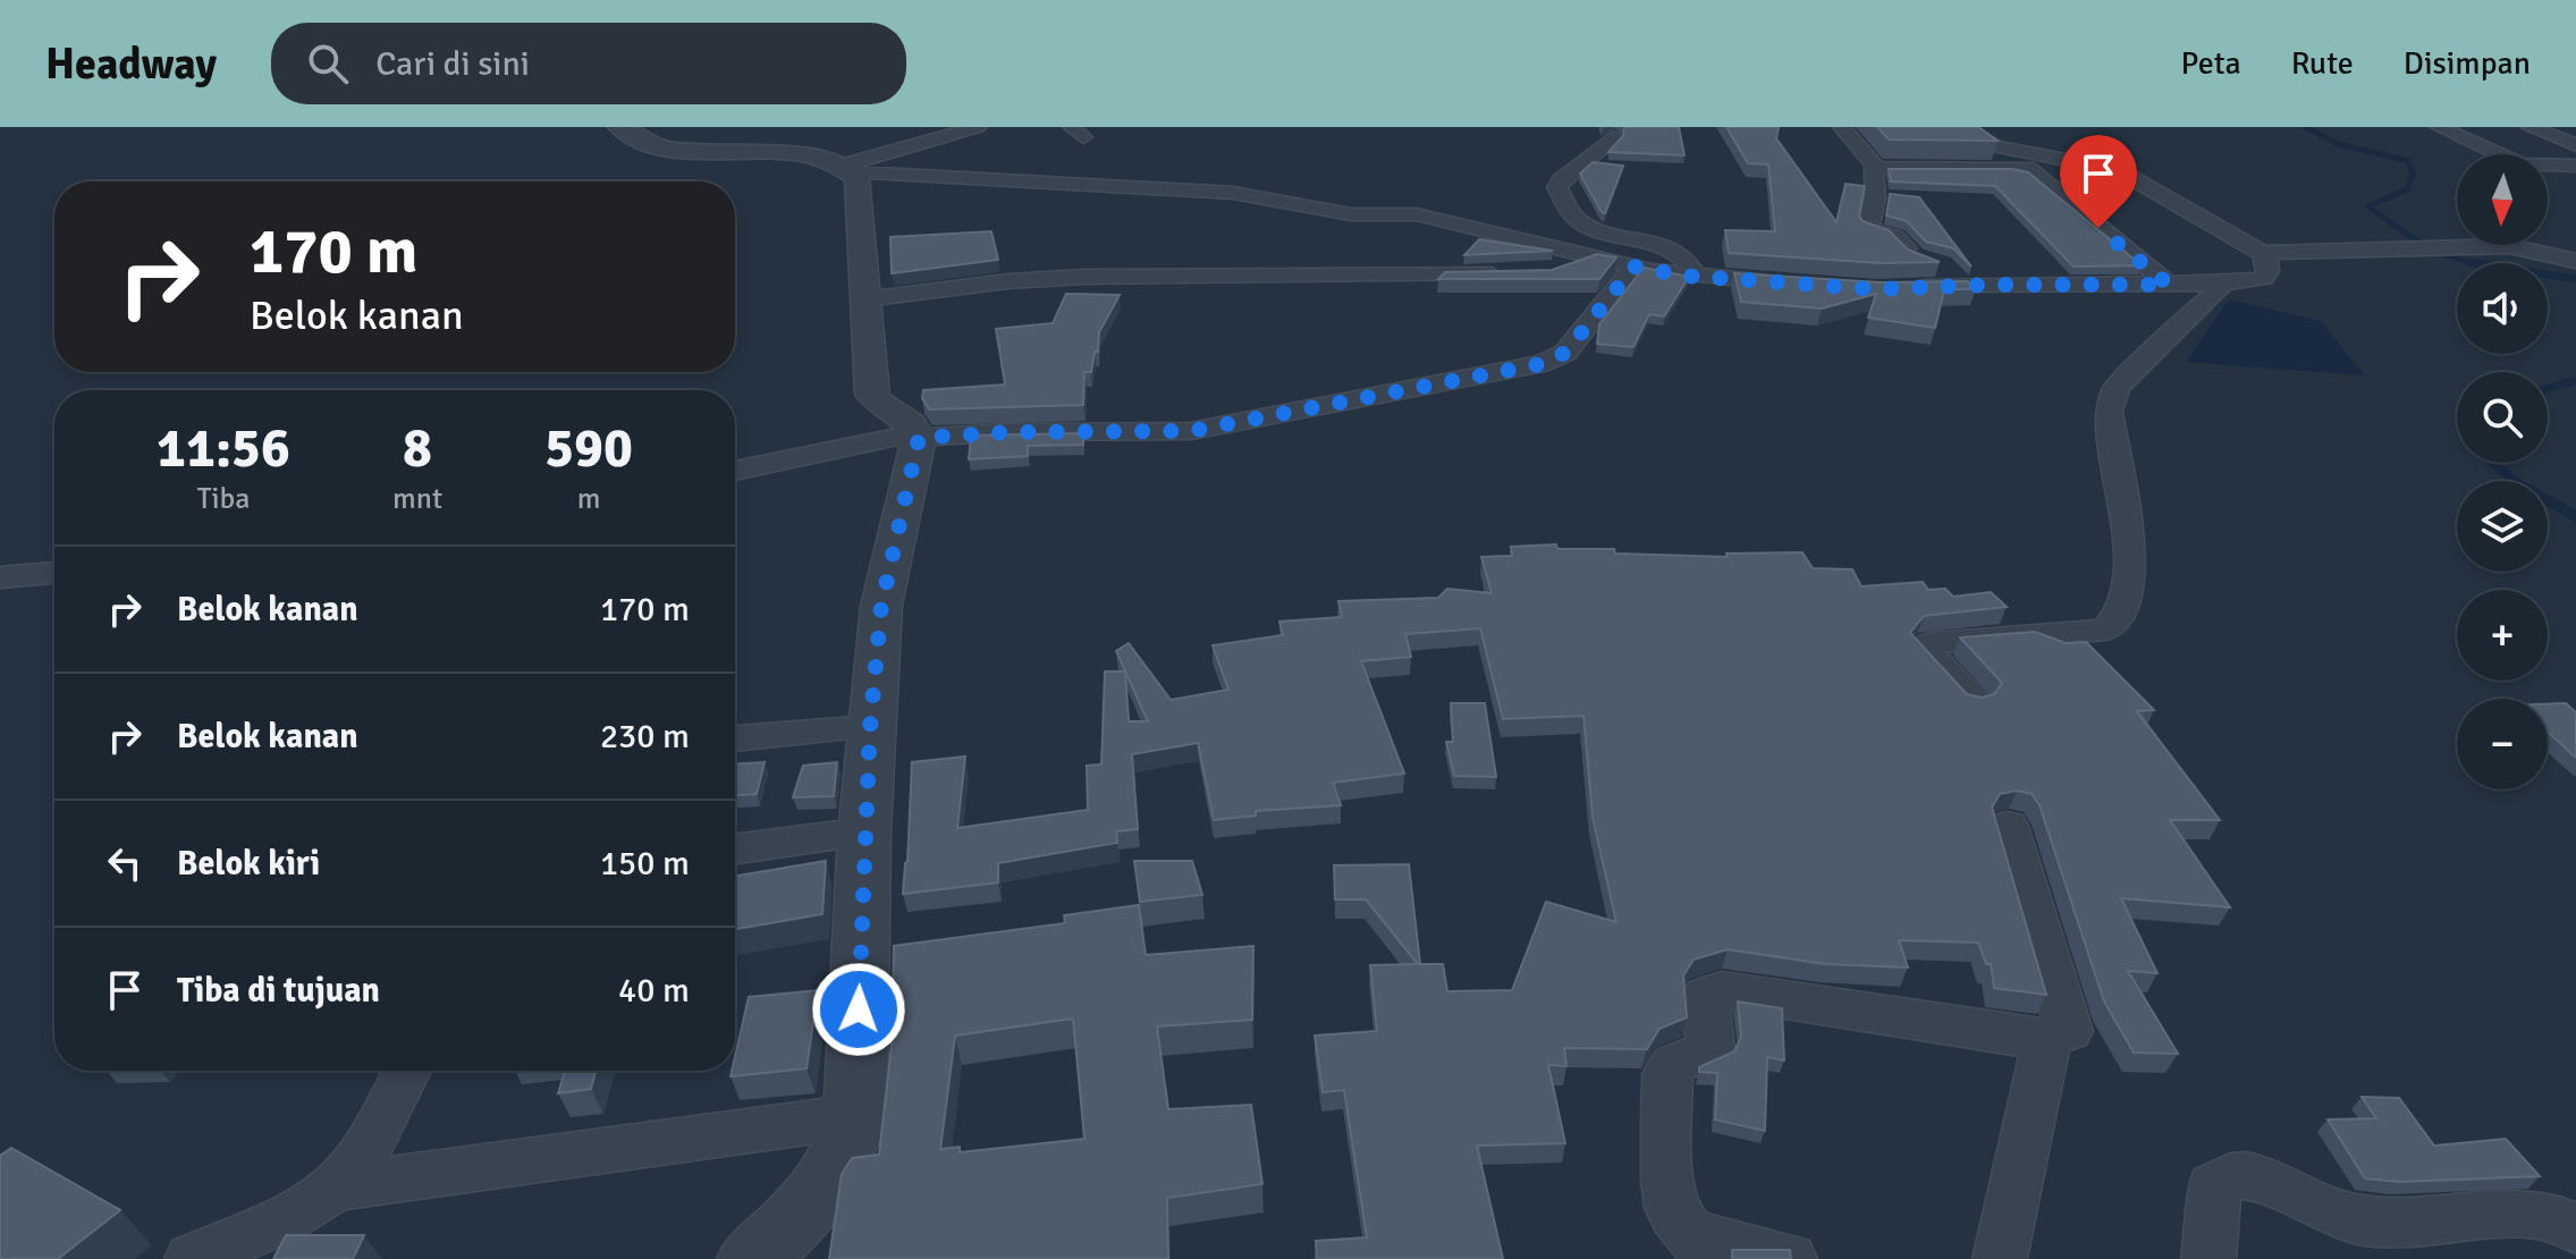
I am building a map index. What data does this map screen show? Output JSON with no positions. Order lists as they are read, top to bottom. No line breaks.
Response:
{"north":"bottom","page":{"header":"Headway","search":"Cari di sini","nav":["Peta","Rute","Disimpan"],"map_buttons":["+","−"],"turn":["170 m","Belok kanan"],"eta":["11:56","Tiba","8","mnt","590","m"],"list":[{"name":"Belok kanan","value":"170 m"},{"name":"Belok kanan","value":"230 m"},{"name":"Belok kiri","value":"150 m"},{"name":"Tiba di tujuan","value":"40 m"}]}}
